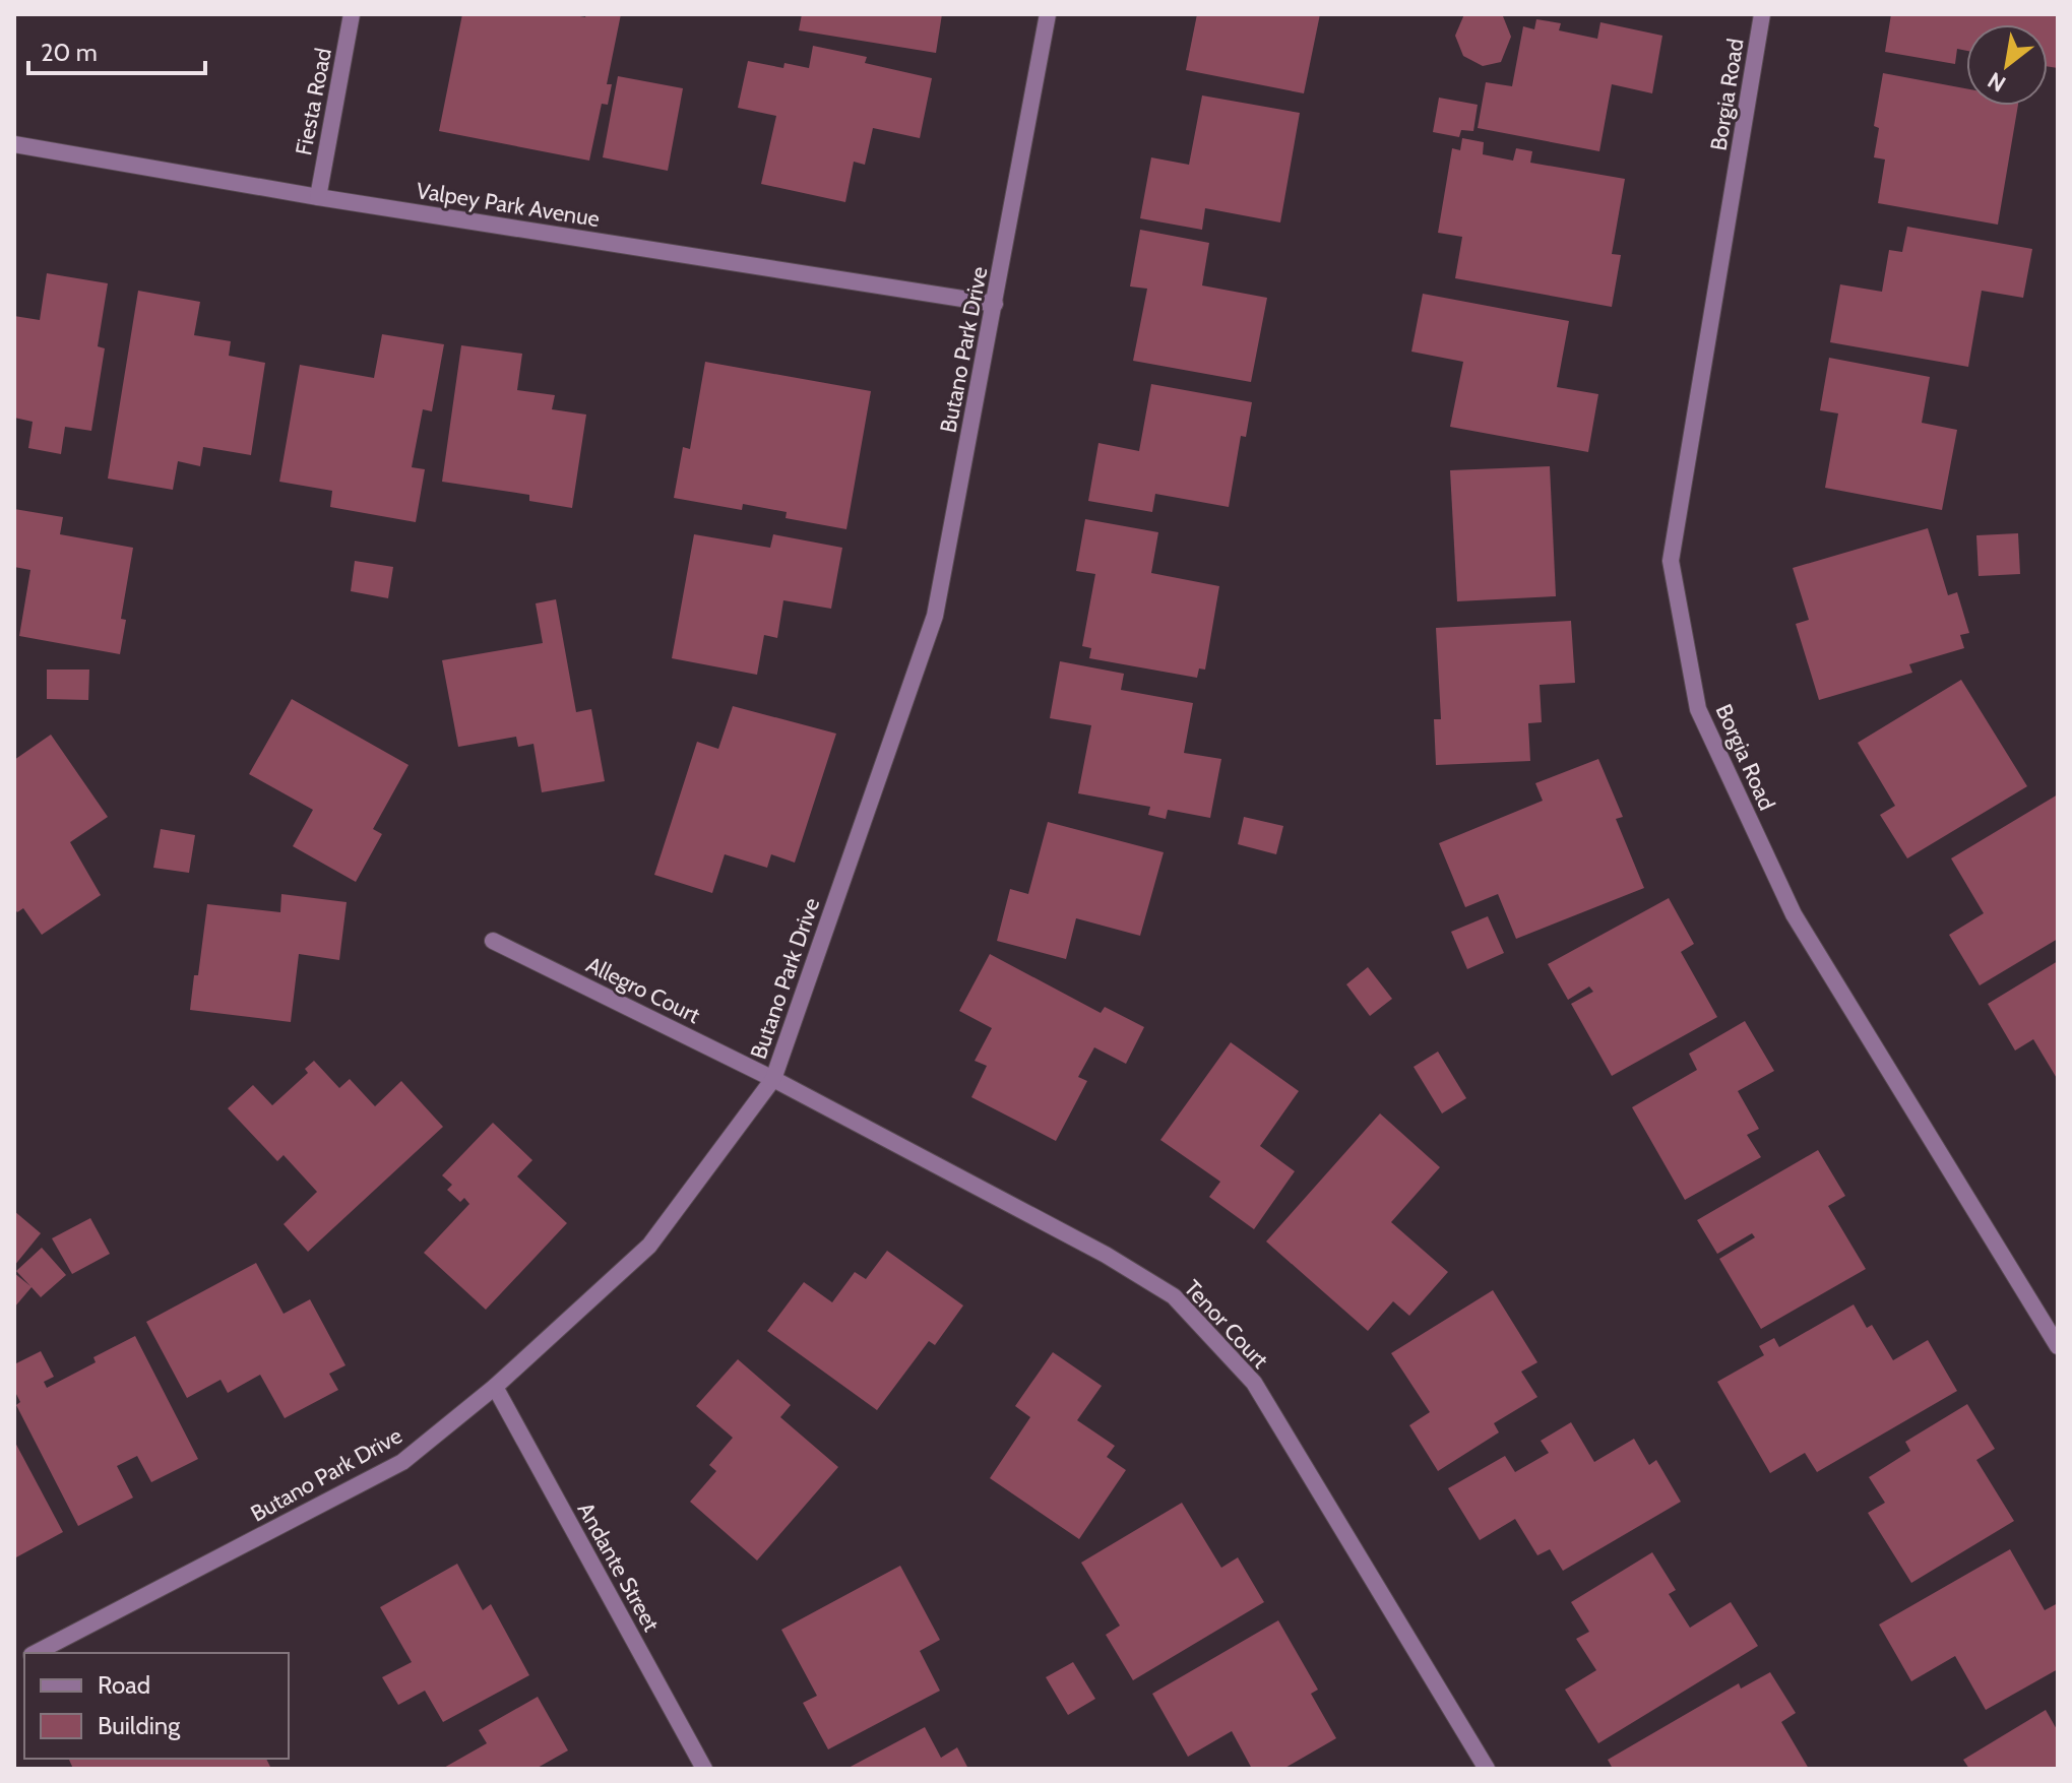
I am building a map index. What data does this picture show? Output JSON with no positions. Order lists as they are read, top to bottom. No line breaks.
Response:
{"streets":{"street":["Borgia Road","Fiesta Road","Valpey Park Avenue","Butano Park Drive","Allegro Court","Tenor Court","Andante Street"]},"crossings":[["Fiesta Road","Valpey Park Avenue"],["Valpey Park Avenue","Butano Park Drive"],["Butano Park Drive","Allegro Court"],["Butano Park Drive","Tenor Court"],["Butano Park Drive","Andante Street"],["Allegro Court","Tenor Court"]],"legend":["Road","Building"],"scale_bar":"20 m","north":"bottom left"}
